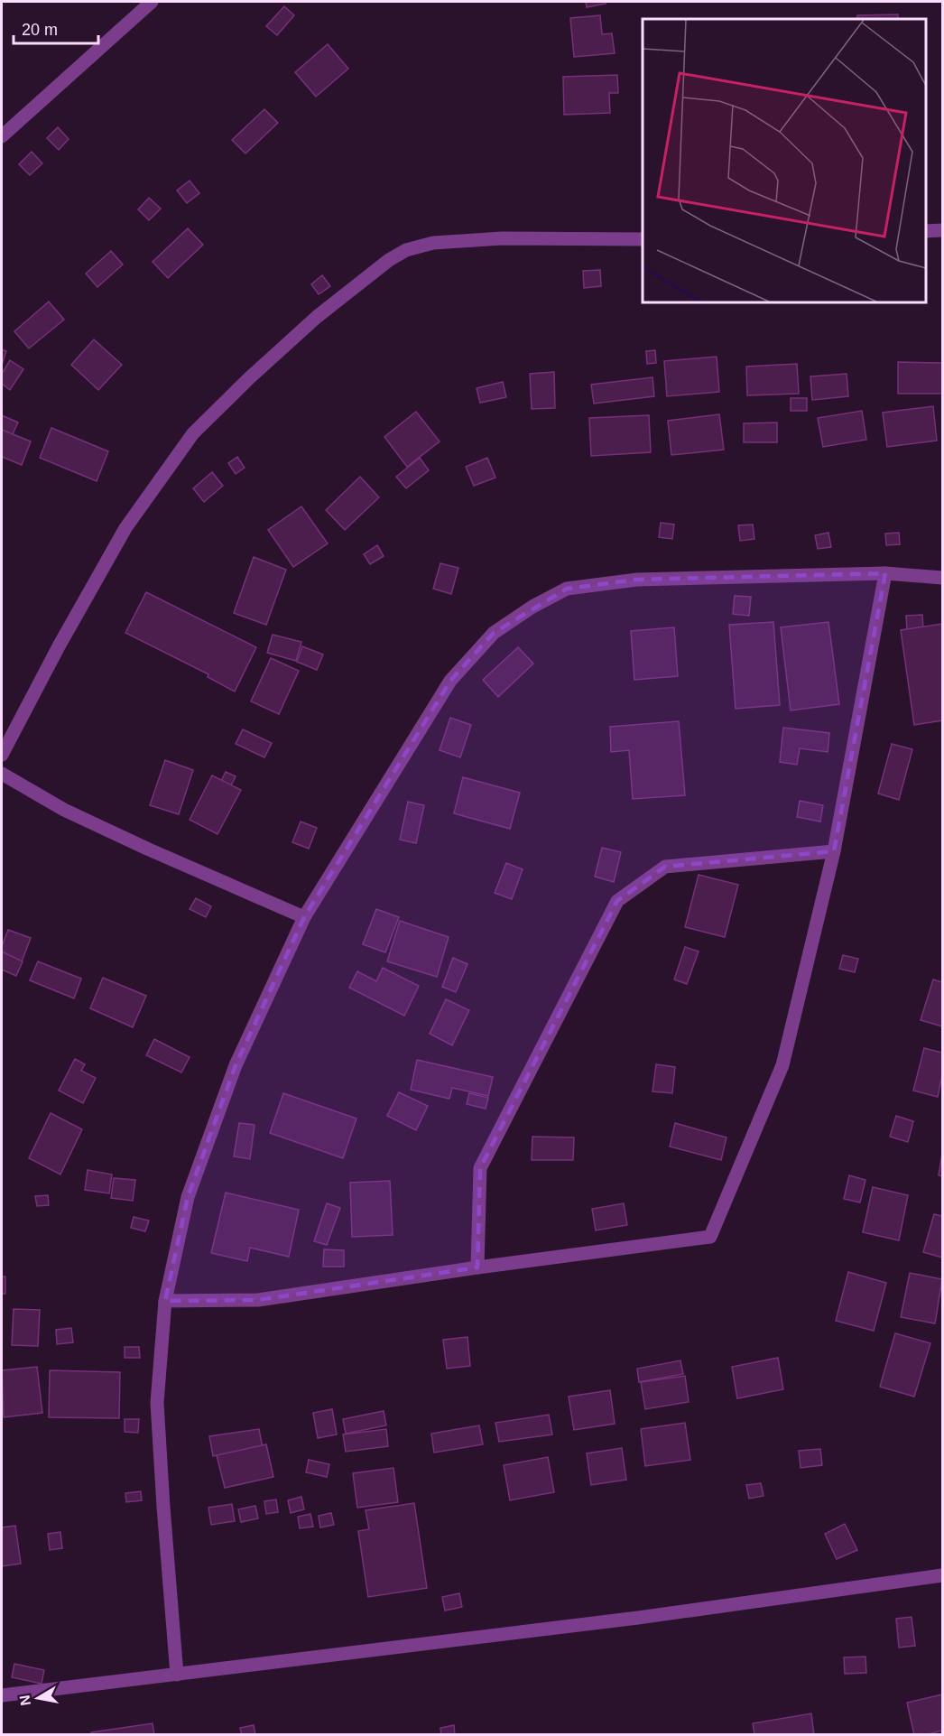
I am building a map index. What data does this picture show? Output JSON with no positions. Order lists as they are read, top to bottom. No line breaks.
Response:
{"scale_bar":"20 m","north":"left"}
